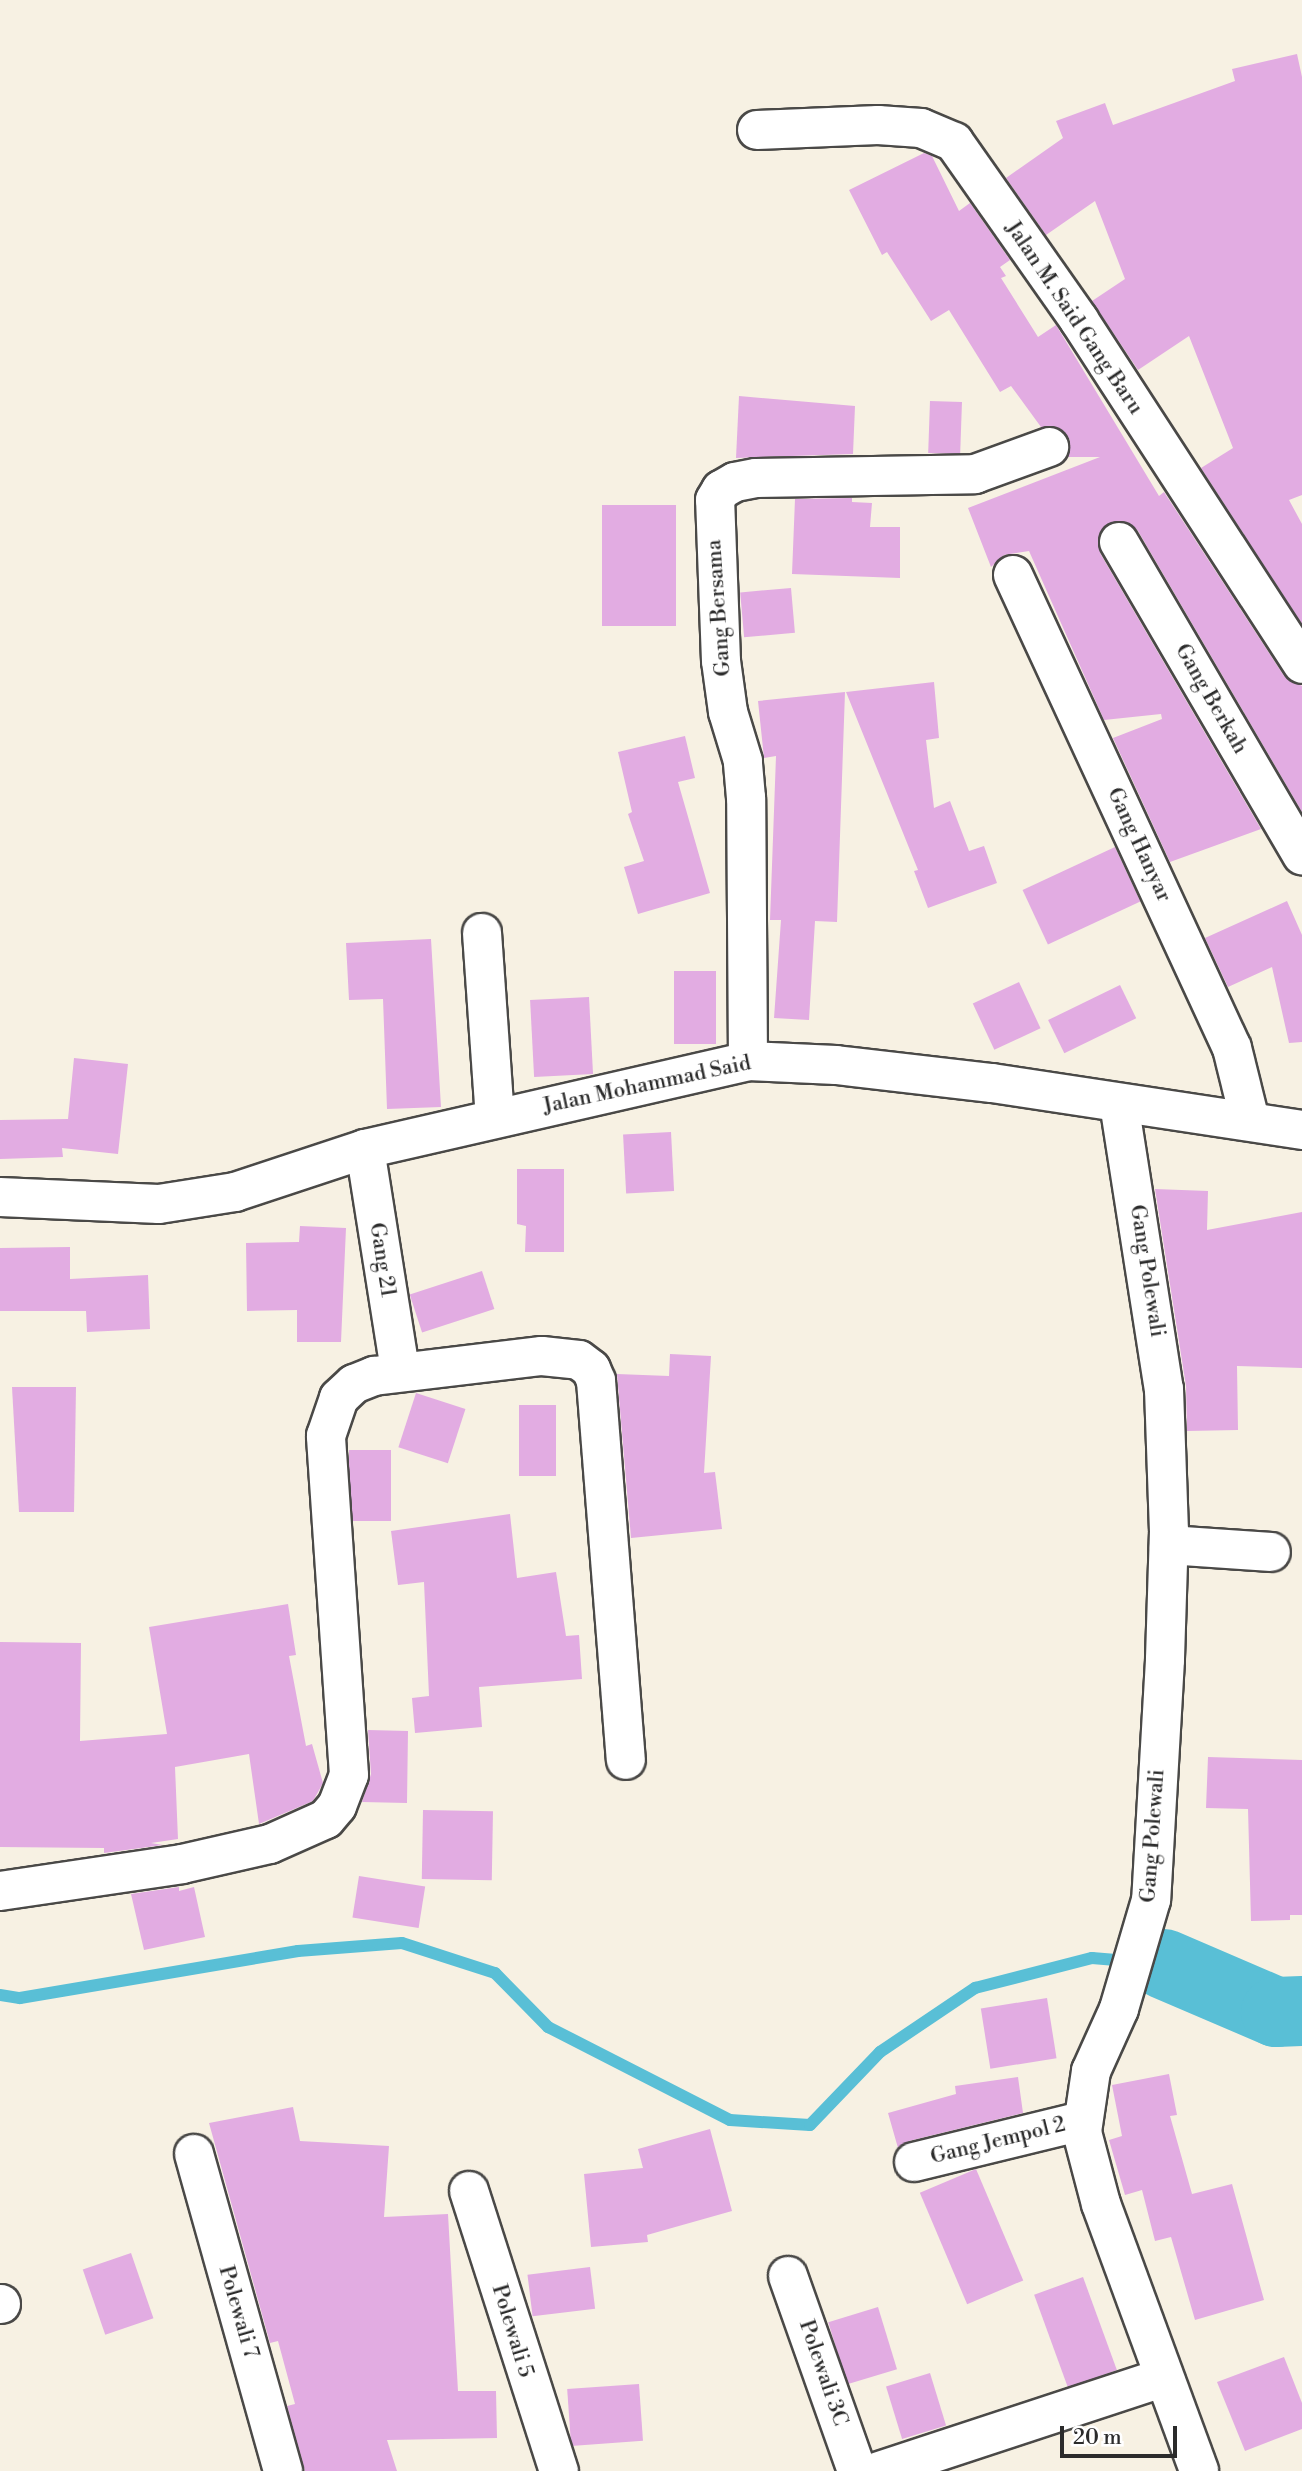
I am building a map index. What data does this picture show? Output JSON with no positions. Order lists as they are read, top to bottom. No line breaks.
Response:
{"streets":{"street":["Jalan M. Said Gang Baru","Gang Bersama","Gang Berkah","Gang Hanyar","Jalan Mohammad Said","Gang 21","Gang Polewali","Gang Jempol 2","Polewali 7","Polewali 5","Polewali 3C"]},"crossings":[["Gang Bersama","Jalan Mohammad Said"],["Gang Hanyar","Jalan Mohammad Said"],["Jalan Mohammad Said","Gang 21"],["Jalan Mohammad Said","Gang Polewali"],["Gang Polewali","Gang Jempol 2"]],"scale_bar":"20 m"}
